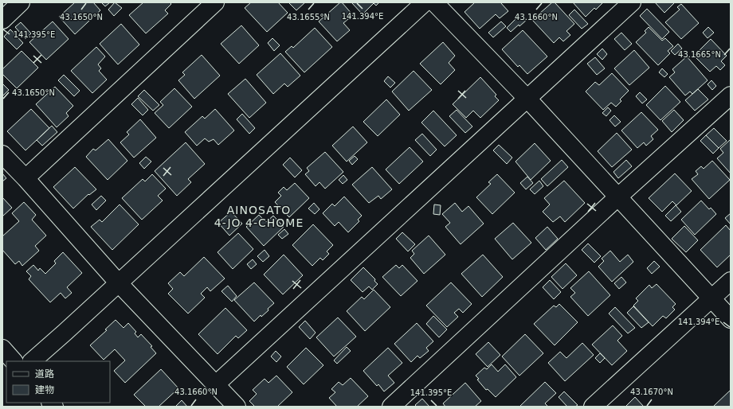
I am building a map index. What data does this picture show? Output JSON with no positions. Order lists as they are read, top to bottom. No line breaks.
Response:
{"districts":["AINOSATO 4-JO 4-CHOME"],"legend":["道路","建物"],"coordinates":["141.394°E","43.1650°N","43.1655°N","43.1660°N","141.395°E","43.1665°N","43.1670°N"]}
